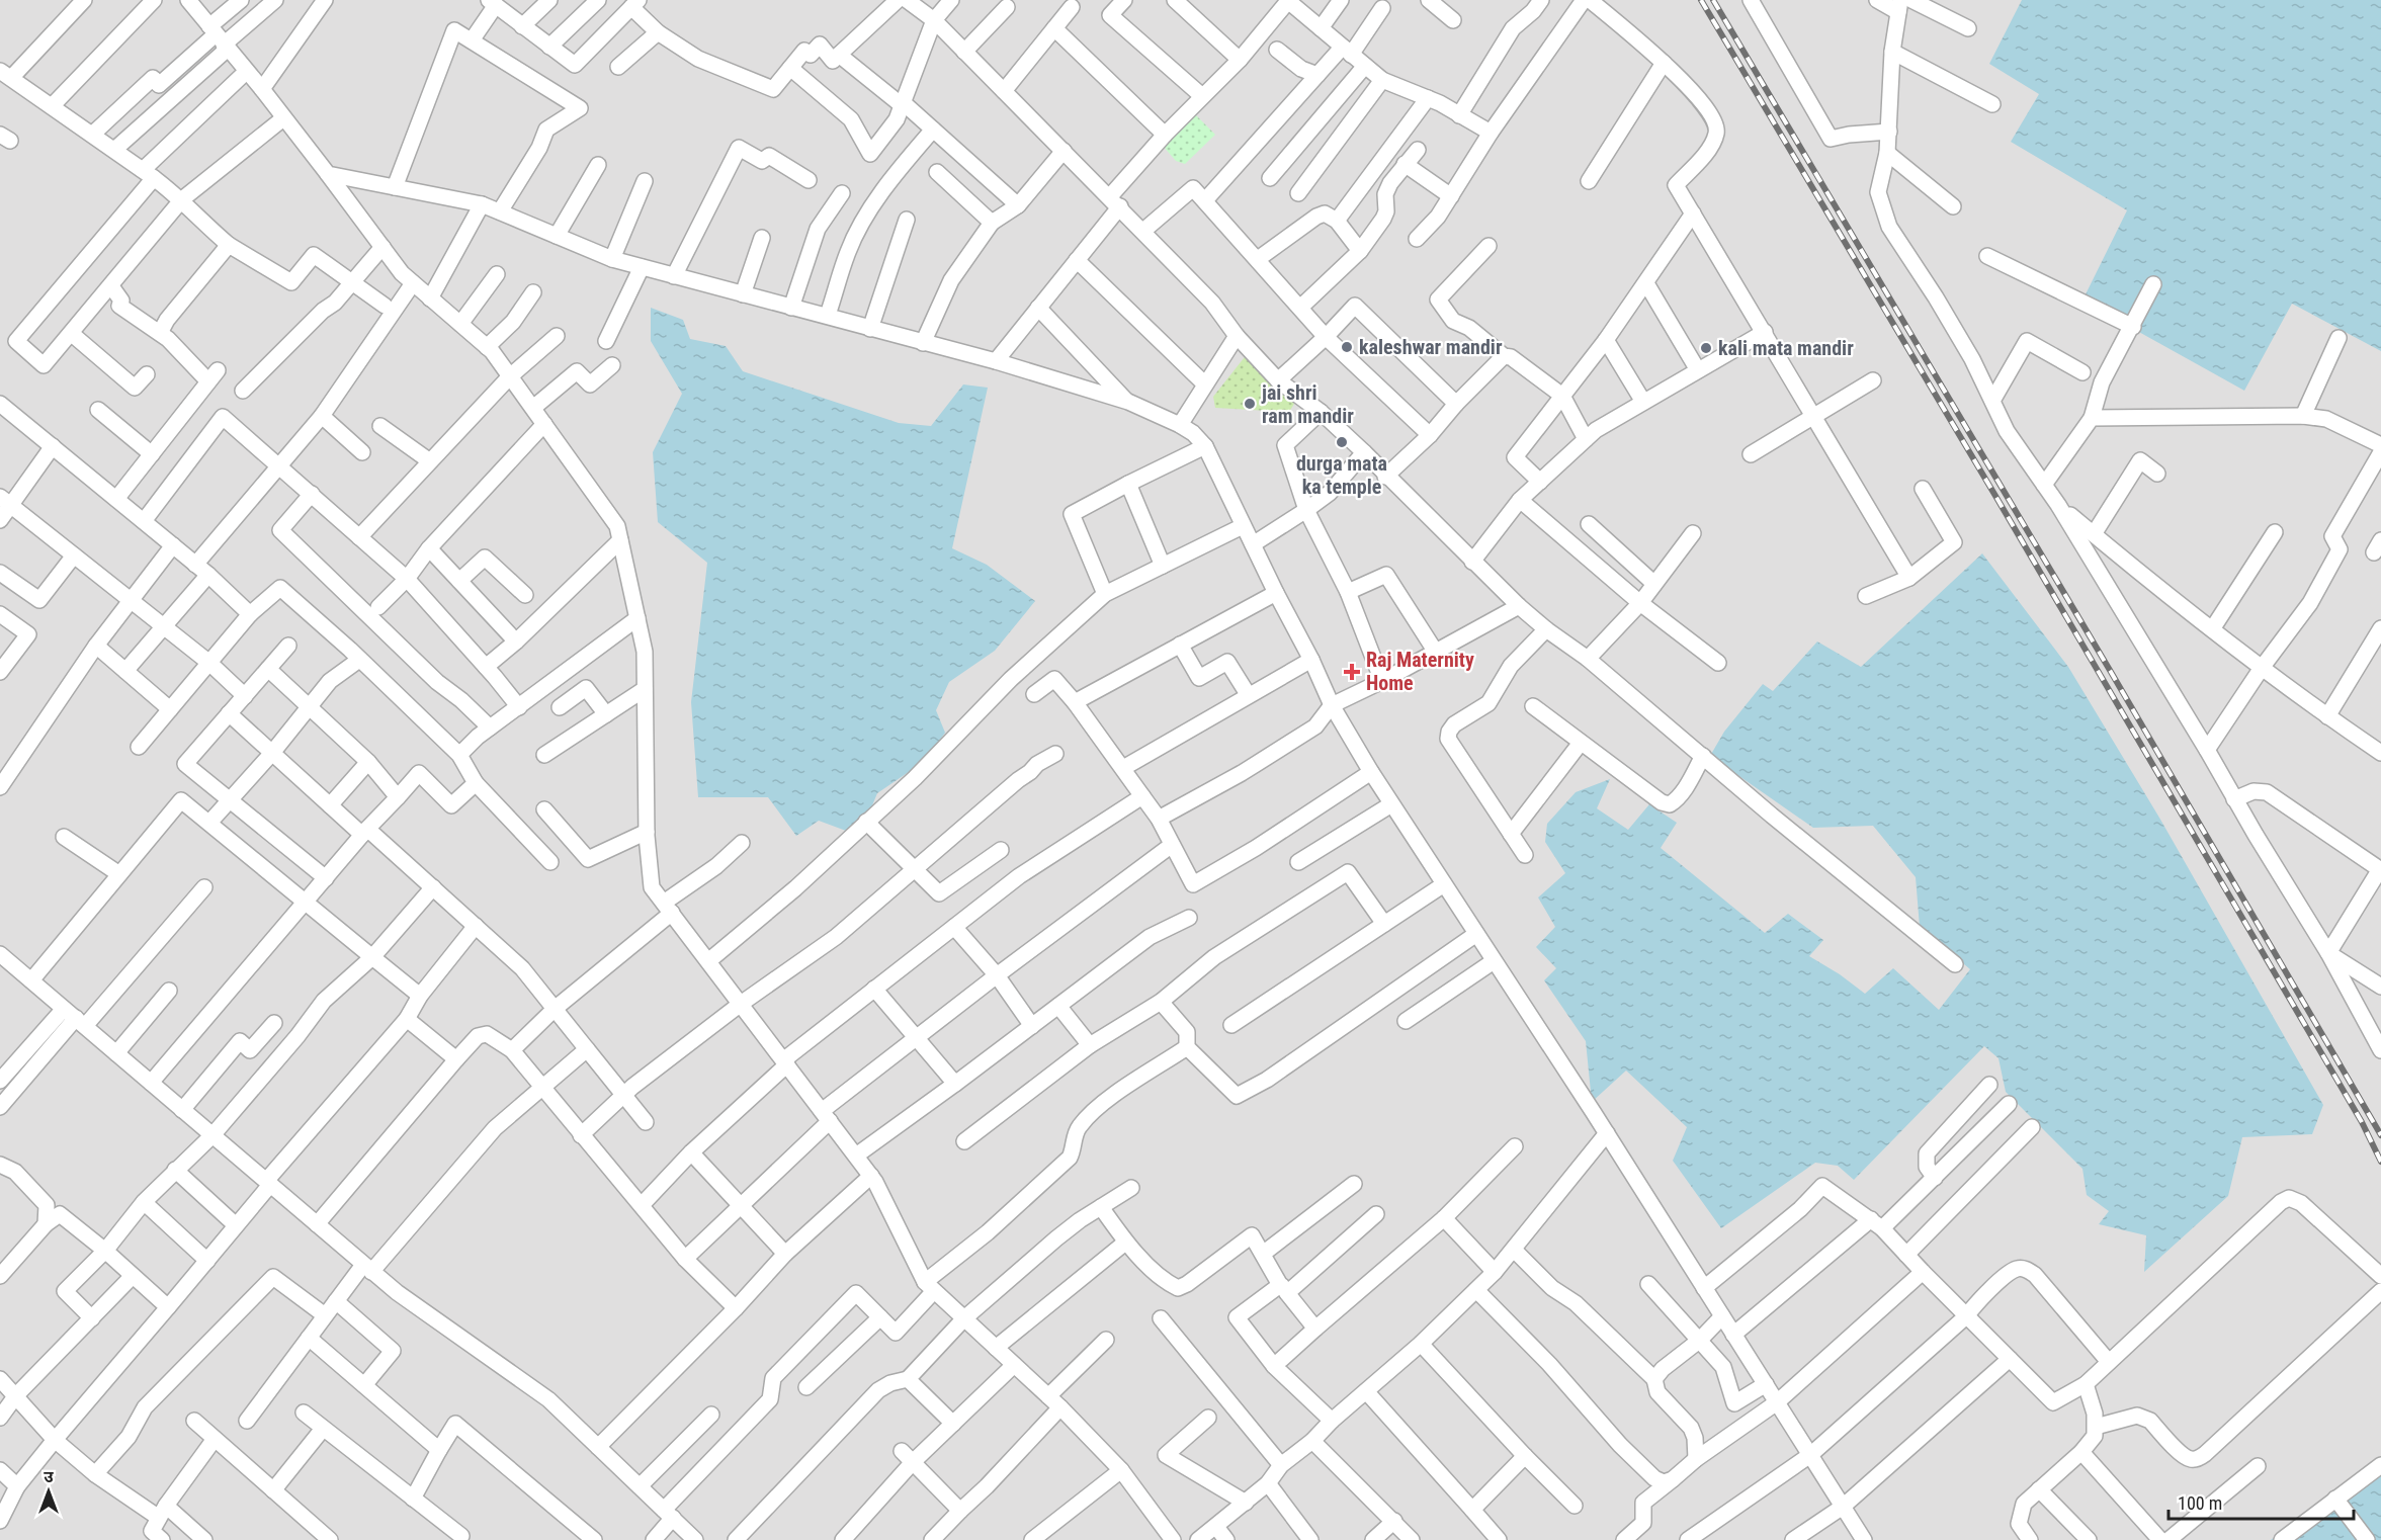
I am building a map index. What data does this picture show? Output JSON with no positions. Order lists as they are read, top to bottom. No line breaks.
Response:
{"places":{"other":["kaleshwar mandir","kali mata mandir","jai shri ram mandir","durga mata ka temple"],"health":["Raj Maternity Home"]},"scale_bar":"100 m","north":"top"}
